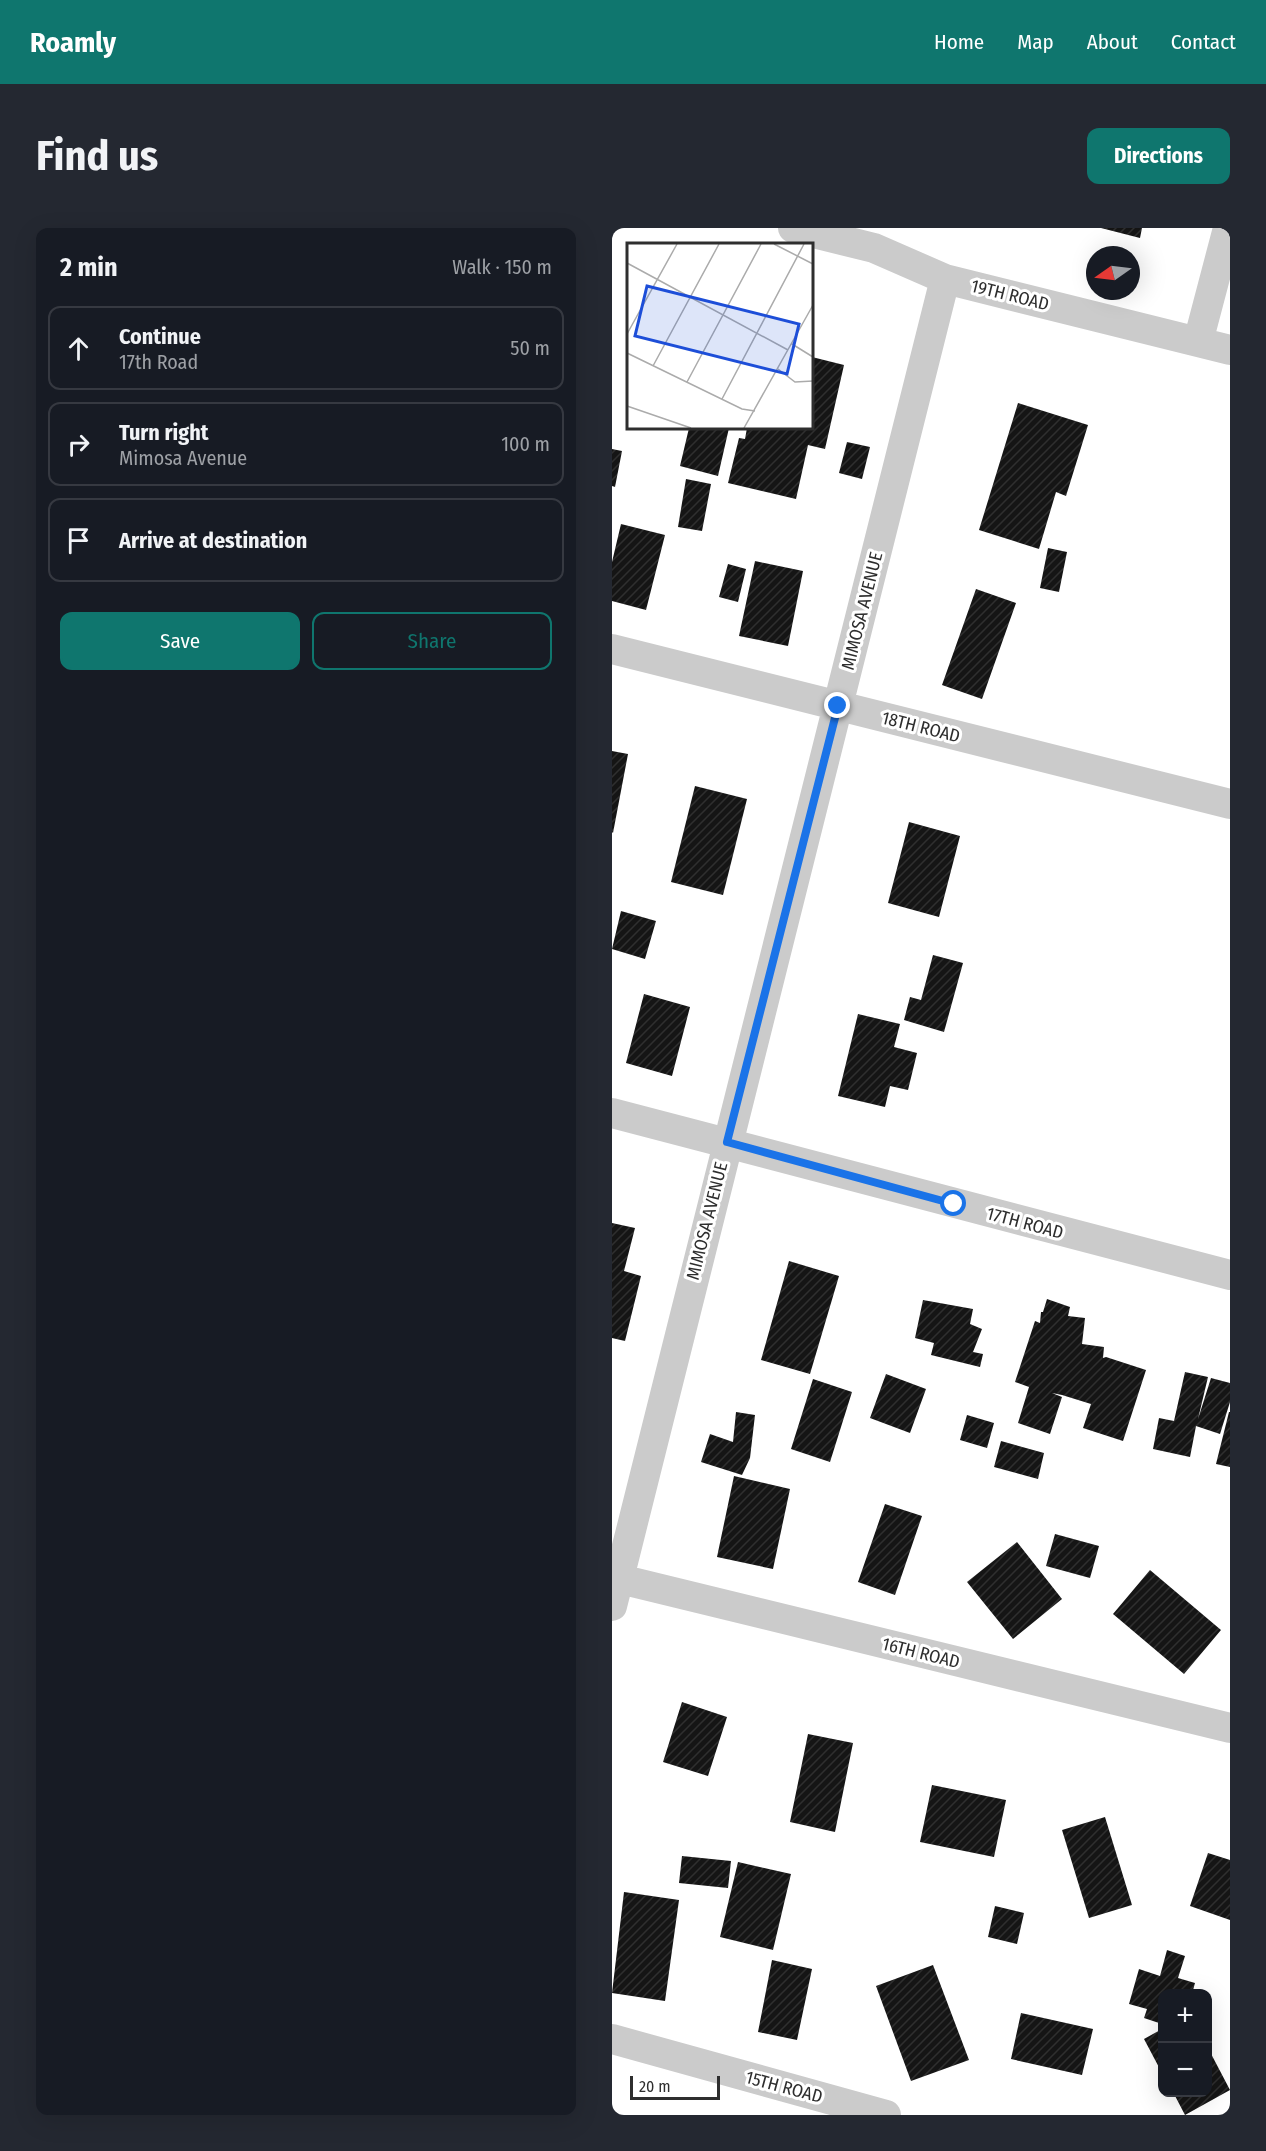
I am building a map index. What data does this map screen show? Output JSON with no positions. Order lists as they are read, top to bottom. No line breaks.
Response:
{"streets":{"street":["19TH ROAD","MIMOSA AVENUE","18TH ROAD","17TH ROAD","16TH ROAD","15TH ROAD"]},"crossings":[["19TH ROAD","MIMOSA AVENUE"],["MIMOSA AVENUE","18TH ROAD"],["MIMOSA AVENUE","17TH ROAD"],["MIMOSA AVENUE","16TH ROAD"]],"scale_bar":"20 m","north":"left","page":{"header":"Roamly","nav":["Home","Map","About","Contact"],"buttons":["Directions",["Save","Share"]],"title":"Find us","heading":["2 min","Walk · 150 m"],"list":[["Continue","17th Road","50 m"],["Turn right","Mimosa Avenue","100 m"],"Arrive at destination"],"map_buttons":["+","−"],"scale":"20 m"}}
